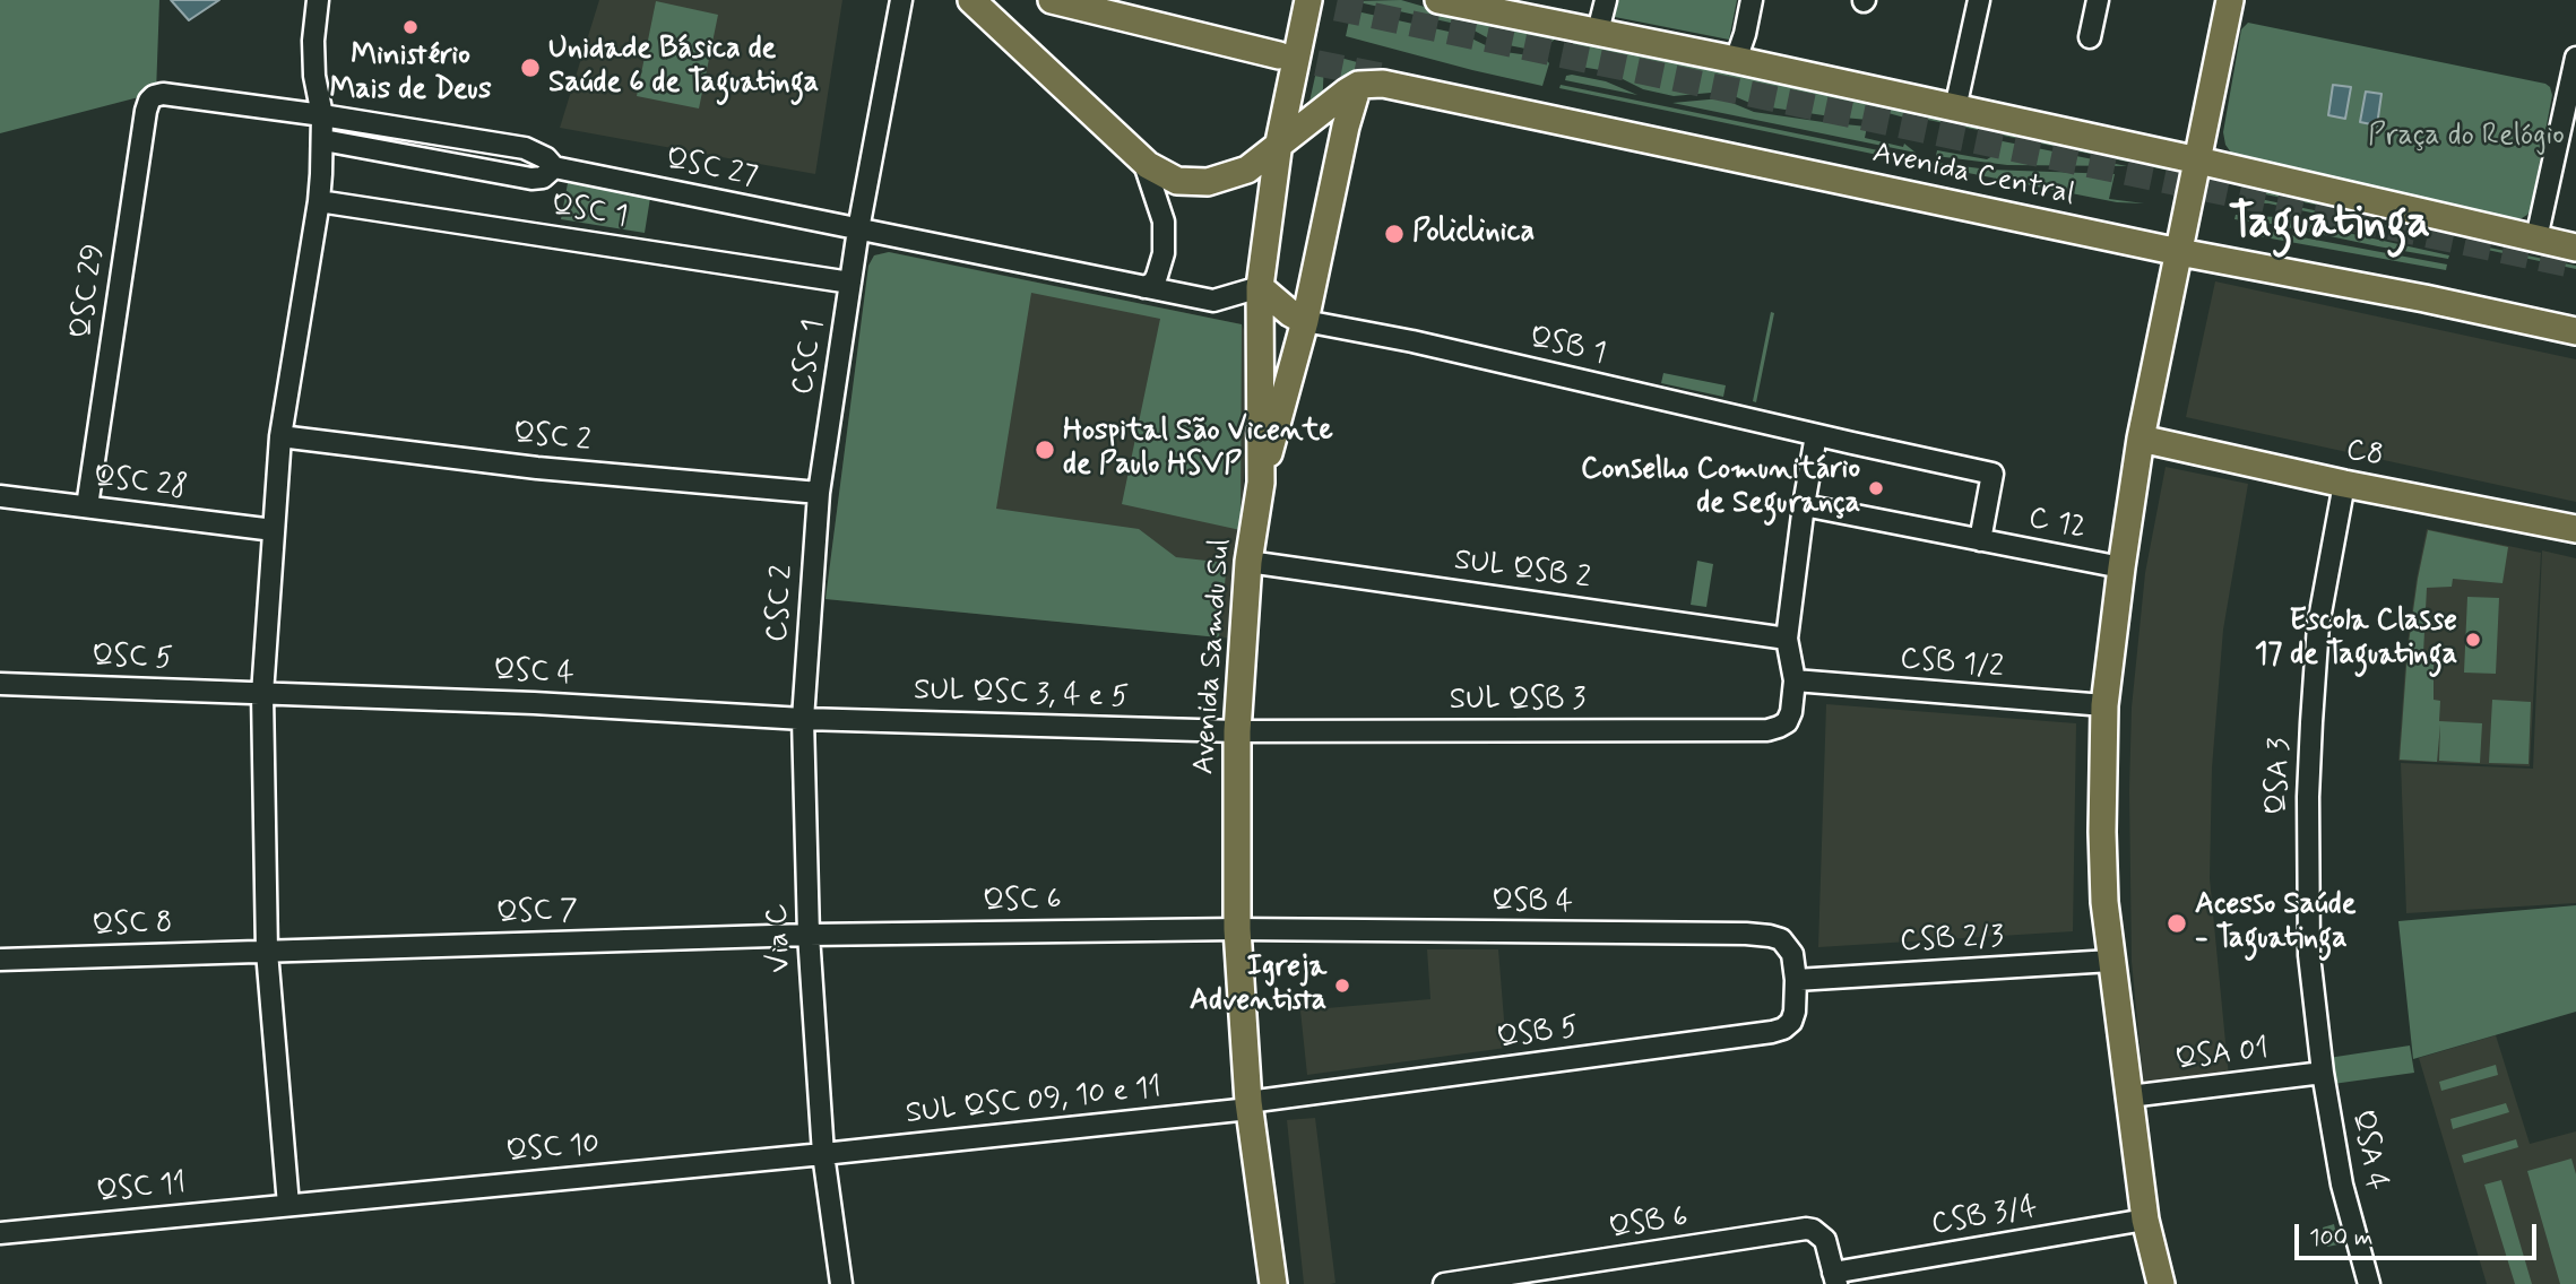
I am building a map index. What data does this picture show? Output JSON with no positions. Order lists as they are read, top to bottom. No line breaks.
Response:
{"streets":{"main road":["Avenida Central","C8","Avenida Samdu Sul"],"street":["QSC 27","QSC 1","QSC 29","QSB 1","CSC 1","QSC 2","QSC 28","C 12","SUL QSB 2","CSC 2","QSC 5","CSB 1/2","QSC 4","SUL QSC 3, 4 e 5","SUL QSB 3","QSA 3","QSC 6","QSB 4","QSC 7","QSC 8","Via C","CSB 2/3","QSB 5","QSA 01","SUL QSC 09, 10 e 11","QSC 10","QSA 4","QSC 11","CSB 3/4","QSB 6"]},"crossings":[["QSC 27","QSC 29"],["QSC 27","CSC 1"],["QSC 27","Avenida Samdu Sul"],["QSC 1","CSC 1"],["QSC 29","QSC 28"],["QSB 1","C 12"],["CSC 1","QSC 2"],["CSC 1","CSC 2"],["QSC 2","CSC 2"],["C8","QSA 3"],["SUL QSB 2","Avenida Samdu Sul"],["CSC 2","QSC 4"],["CSC 2","SUL QSC 3, 4 e 5"],["CSC 2","Via C"],["Avenida Samdu Sul","SUL QSC 3, 4 e 5"],["Avenida Samdu Sul","SUL QSB 3"],["Avenida Samdu Sul","QSC 6"],["Avenida Samdu Sul","QSB 4"],["Avenida Samdu Sul","QSB 5"],["Avenida Samdu Sul","SUL QSC 09, 10 e 11"],["QSC 5","QSC 4"],["CSB 1/2","SUL QSB 3"],["QSC 4","SUL QSC 3, 4 e 5"],["QSC 4","Via C"],["SUL QSC 3, 4 e 5","SUL QSB 3"],["SUL QSC 3, 4 e 5","Via C"],["QSA 3","QSA 01"],["QSA 3","QSA 4"],["QSC 6","QSB 4"],["QSC 6","QSC 7"],["QSC 6","Via C"],["QSB 4","CSB 2/3"],["QSB 4","QSB 5"],["QSC 7","QSC 8"],["QSC 7","Via C"],["Via C","SUL QSC 09, 10 e 11"],["Via C","QSC 10"],["CSB 2/3","QSB 5"],["QSB 5","SUL QSC 09, 10 e 11"],["QSA 01","QSA 4"],["SUL QSC 09, 10 e 11","QSC 10"],["QSC 10","QSC 11"],["CSB 3/4","QSB 6"]],"districts":["Taguatinga"],"parks":["Praça do Relógio"],"places":["Ministério Mais de Deus","Unidade Básica de Saúde 6 de Taguatinga","Policlinica","Hospital São Vicente de Paulo HSVP","Conselho Comunitário de Segurança","Escola Classe 17 de Taguatinga","Acesso Saúde - Taguatinga","Igreja Adventista"],"scale_bar":"100 m"}
